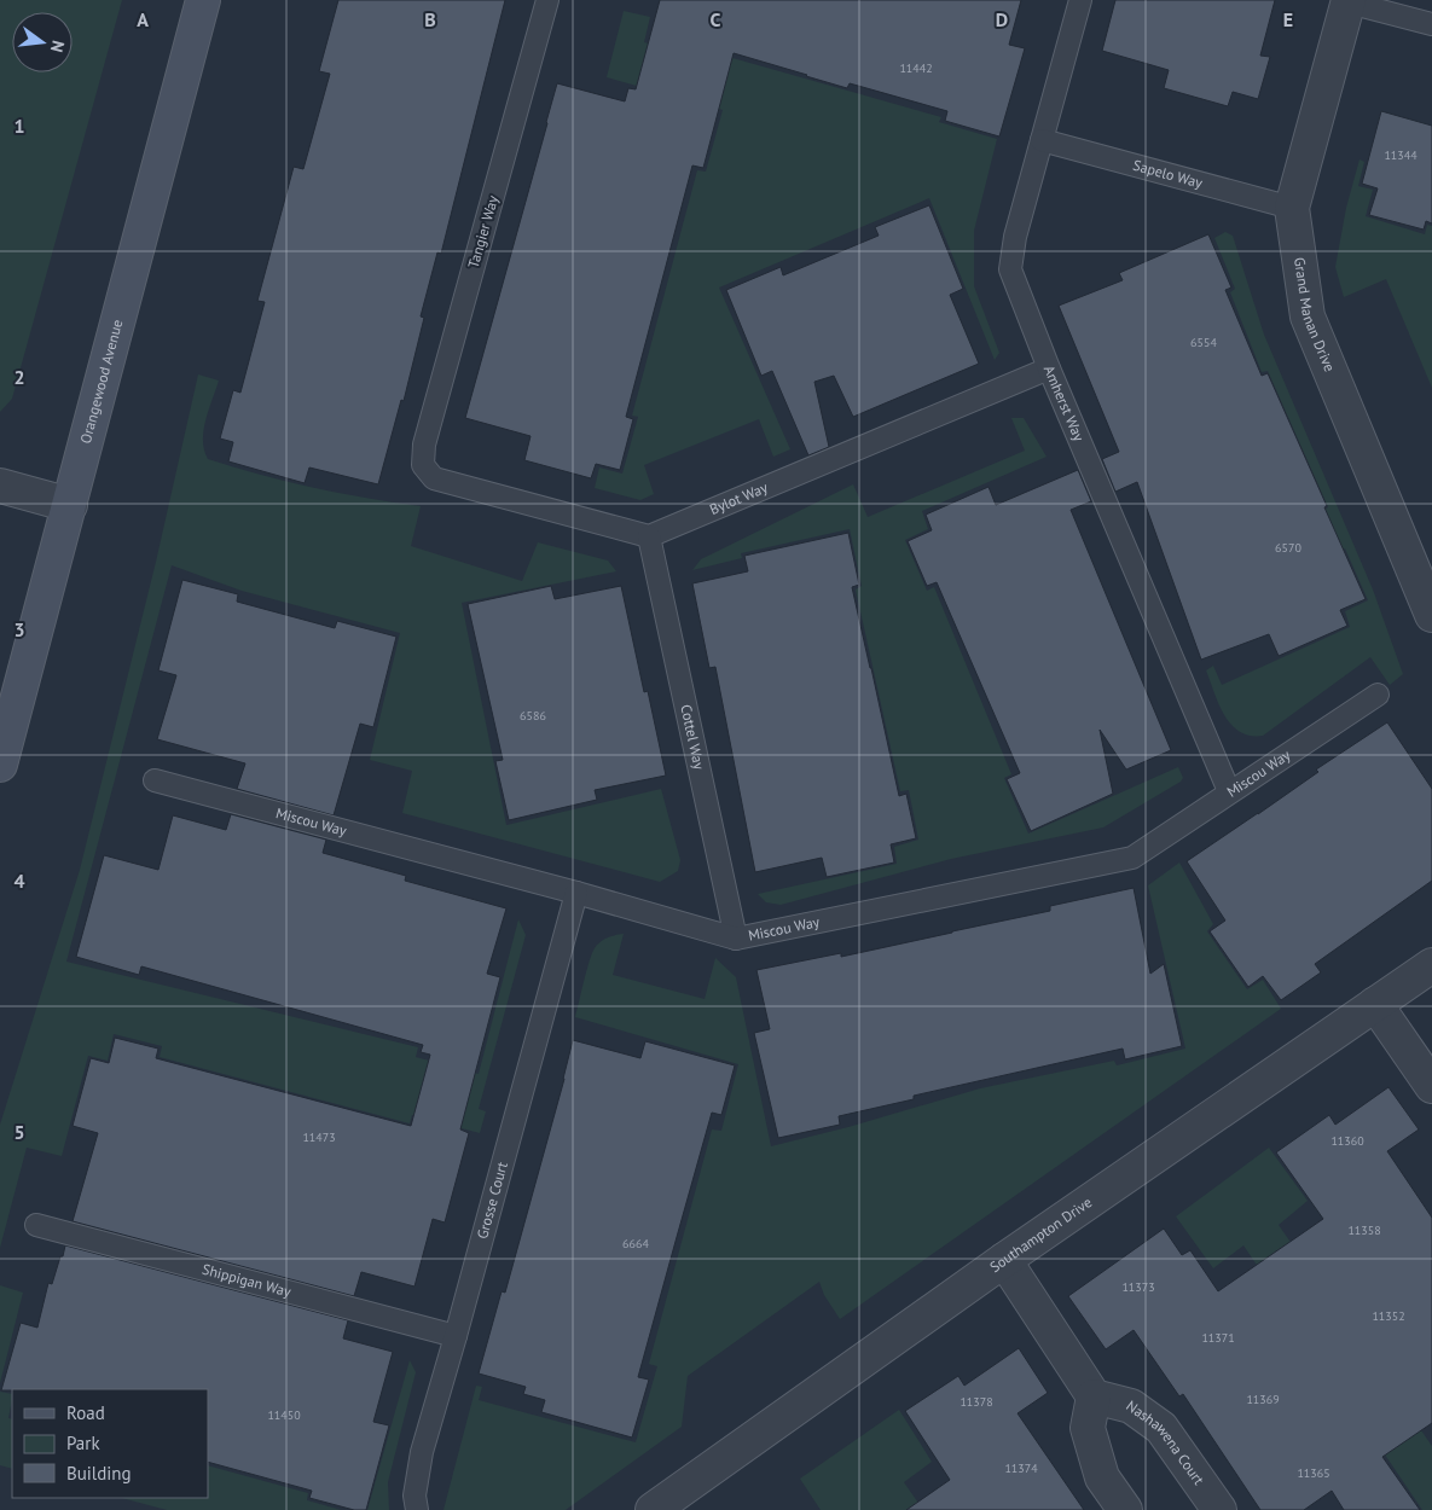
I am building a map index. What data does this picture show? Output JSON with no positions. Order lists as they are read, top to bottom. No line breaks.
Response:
{"streets":{"street":["Grand Manan Drive","Orangewood Avenue","Southampton Drive","Nashawena Court"],"lane":["Sapelo Way","Tangier Way","Amherst Way","Bylot Way","Cottel Way","Miscou Way","Grosse Court","Shippigan Way"]},"crossings":[["Sapelo Way","Grand Manan Drive"],["Sapelo Way","Amherst Way"],["Tangier Way","Bylot Way"],["Tangier Way","Cottel Way"],["Amherst Way","Bylot Way"],["Amherst Way","Miscou Way"],["Bylot Way","Cottel Way"],["Cottel Way","Miscou Way"],["Miscou Way","Grosse Court"],["Grosse Court","Shippigan Way"]],"house_numbers":["11442","11344","6554","6570","6586","11473","11360","11358","6664","11373","11352","11371","11369","11378","11450","11374","11365"],"legend":["Road","Park","Building"],"north":"right","grid":{"columns":["A","B","C","D","E"],"rows":["1","2","3","4","5"]}}
